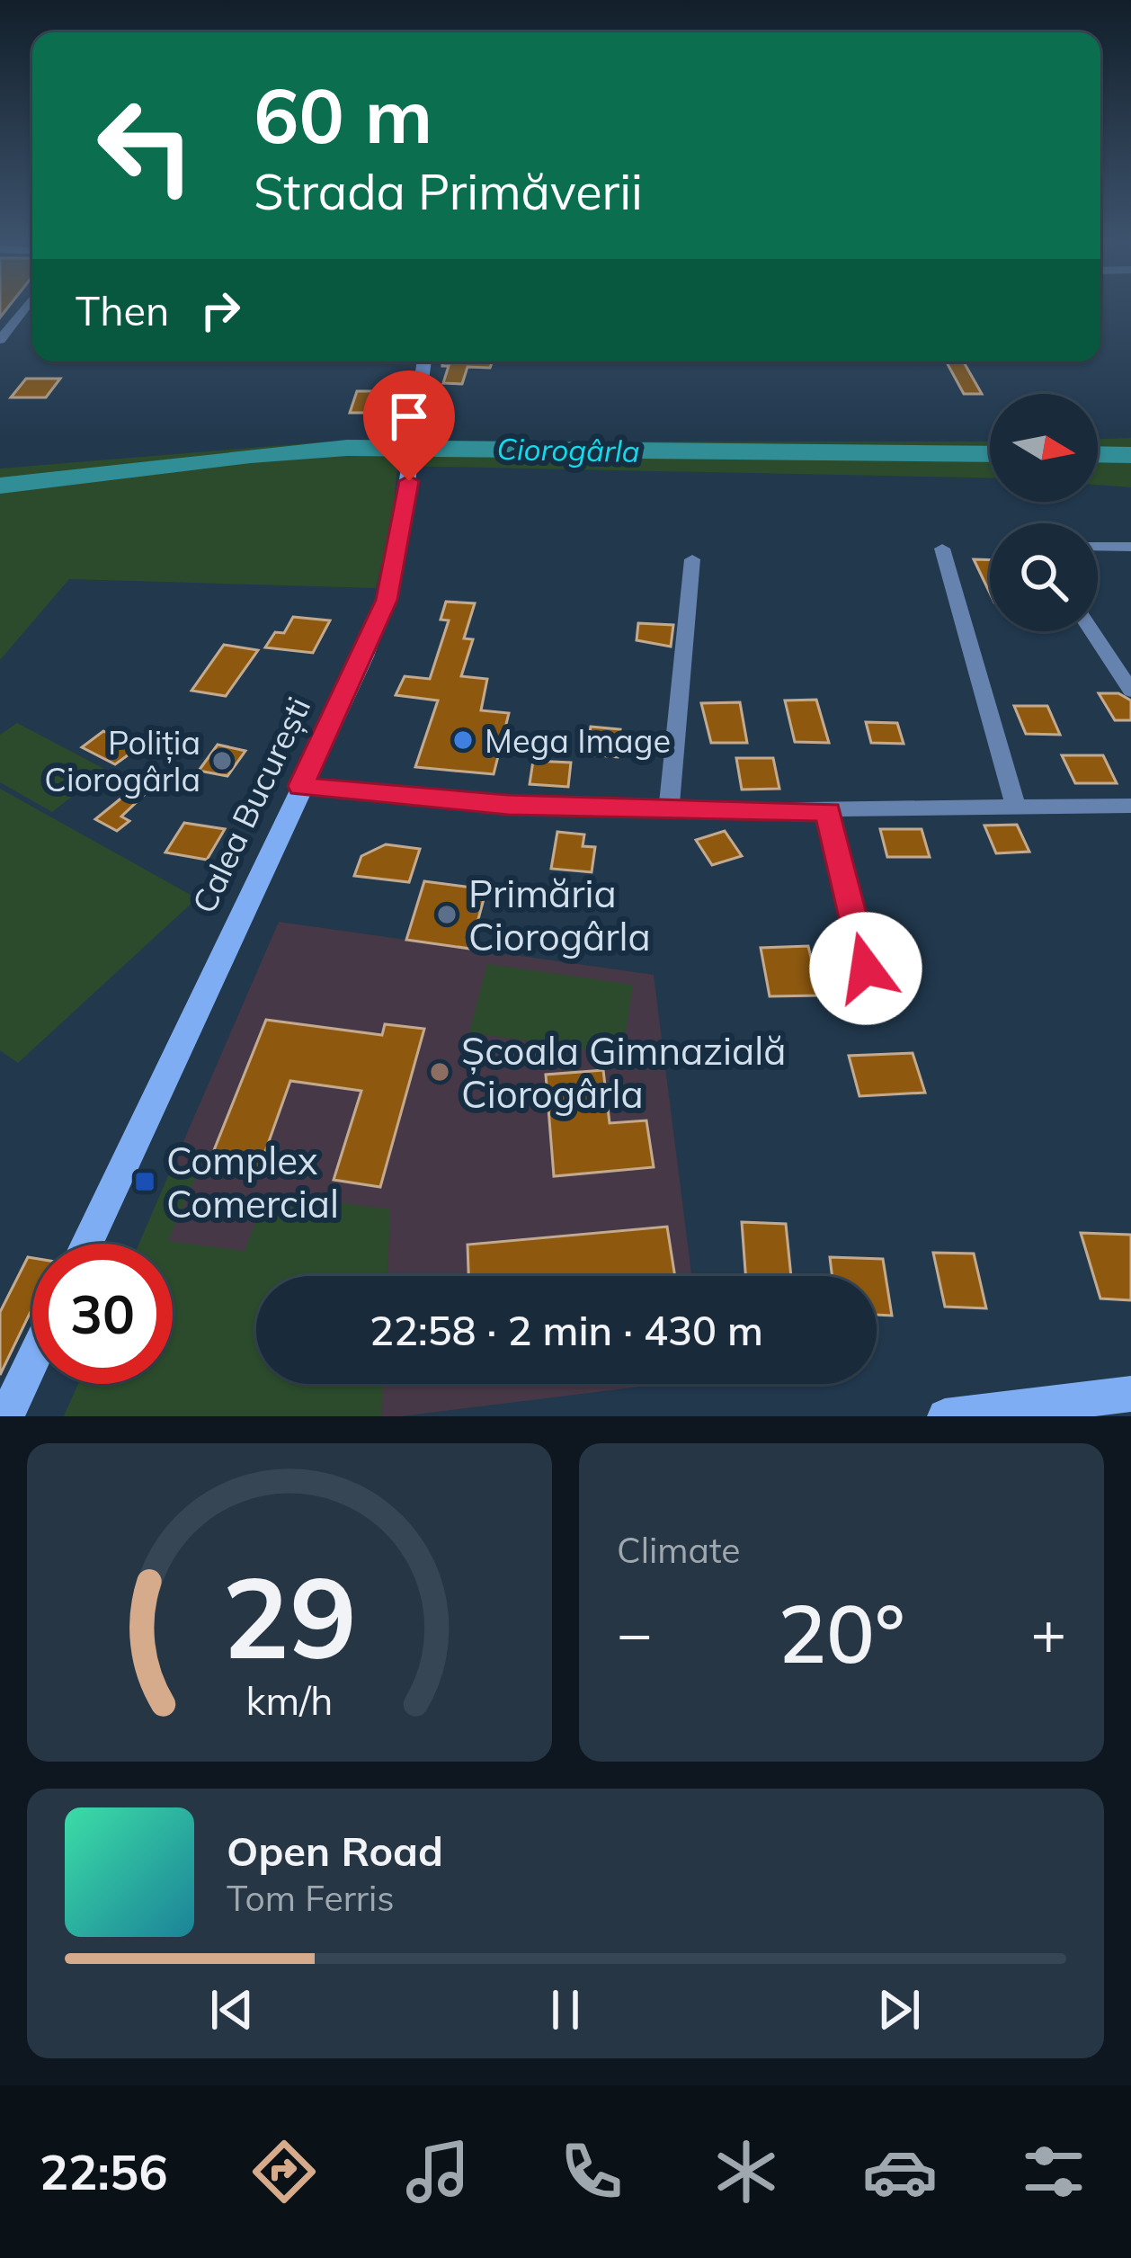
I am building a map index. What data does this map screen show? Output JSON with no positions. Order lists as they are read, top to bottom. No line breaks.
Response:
{"streets":{"main road":["Calea București"]},"water":["Ciorogârla"],"places":{"other":["Mega Image","Poliția Ciorogârla","Primăria Ciorogârla","Școala Gimnazială Ciorogârla"],"transit":["Complex Comercial"]},"north":"right","page":{"turn":["60 m","Strada Primăverii"],"then":"Then","limit":"30","trip":"22:58 · 2 min · 430 m","tile":"Climate","heat":["−","20°","+"],"song":["Open Road","Tom Ferris"],"tabs":"22:56","gauge":["29","km/h"]}}
